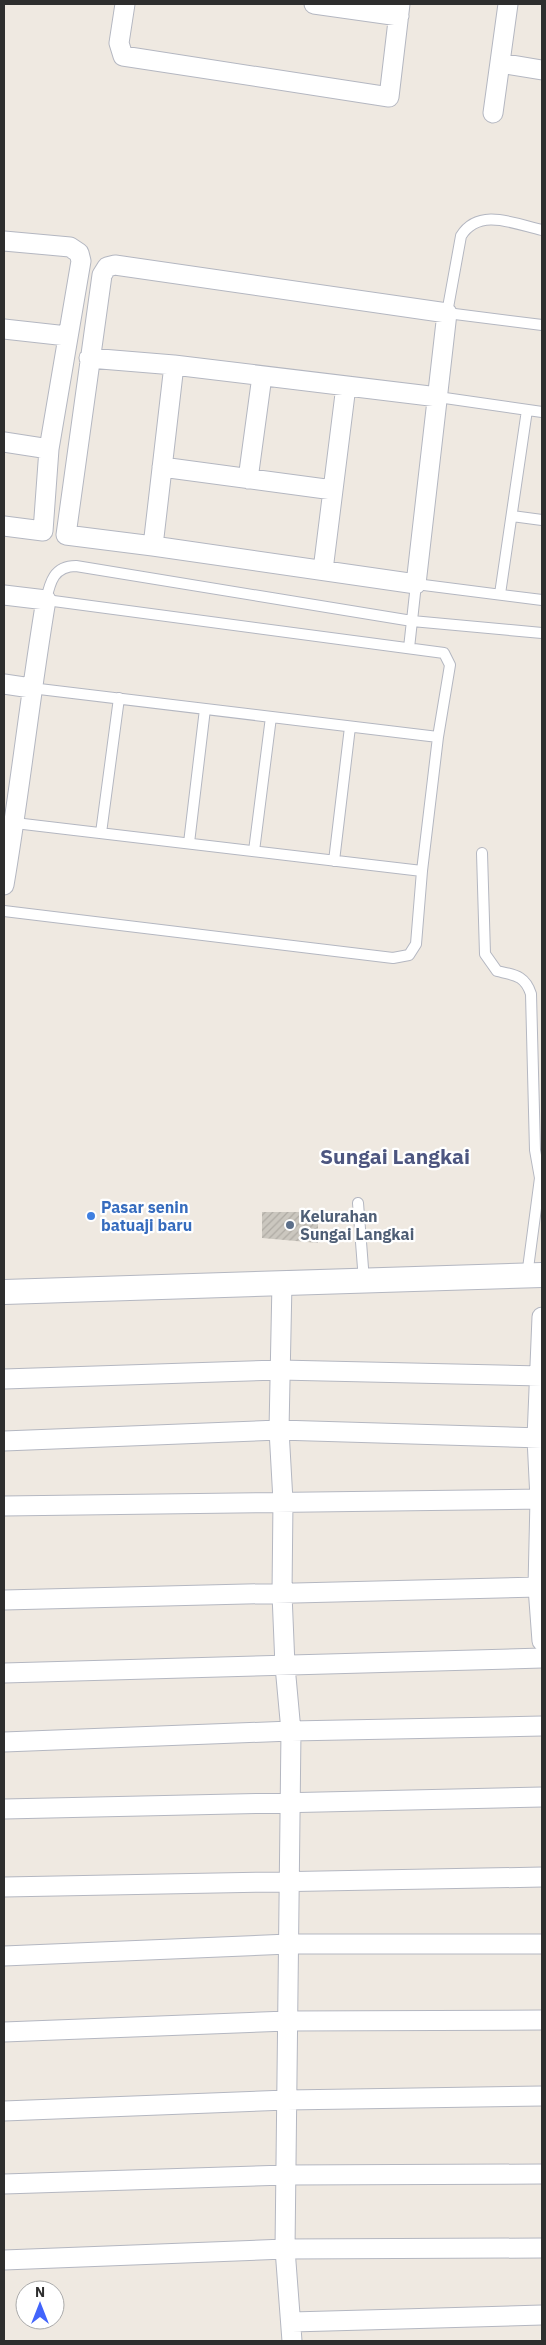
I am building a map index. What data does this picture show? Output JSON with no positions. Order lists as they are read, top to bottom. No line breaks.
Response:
{"districts":["Sungai Langkai"],"places":["Pasar senin batuaji baru","Kelurahan Sungai Langkai"],"north":"top"}
